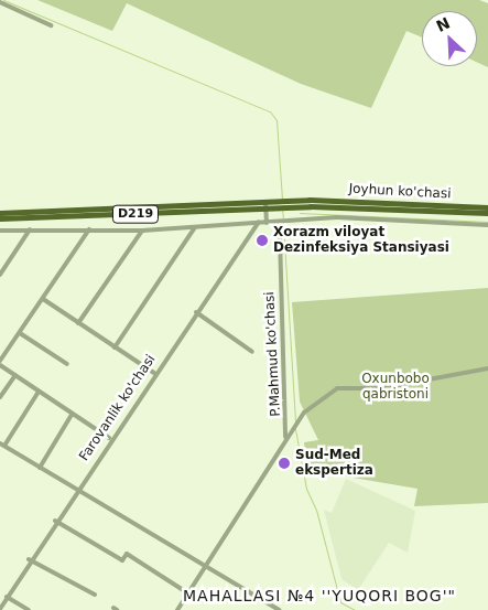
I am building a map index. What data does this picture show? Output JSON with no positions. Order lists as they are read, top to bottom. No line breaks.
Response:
{"streets":{"main road":["Joyhun ko'chasi","D219"],"street":["P.Mahmud ko'chasi","Farovanlik ko'chasi"]},"crossings":[["Joyhun ko'chasi","D219"]],"districts":["MAHALLASI №4 ''YUQORI BOG'\""],"parks":["Oxunbobo qabristoni"],"places":["Xorazm viloyat Dezinfeksiya Stansiyasi","Sud-Med ekspertiza"],"north":"top left"}
